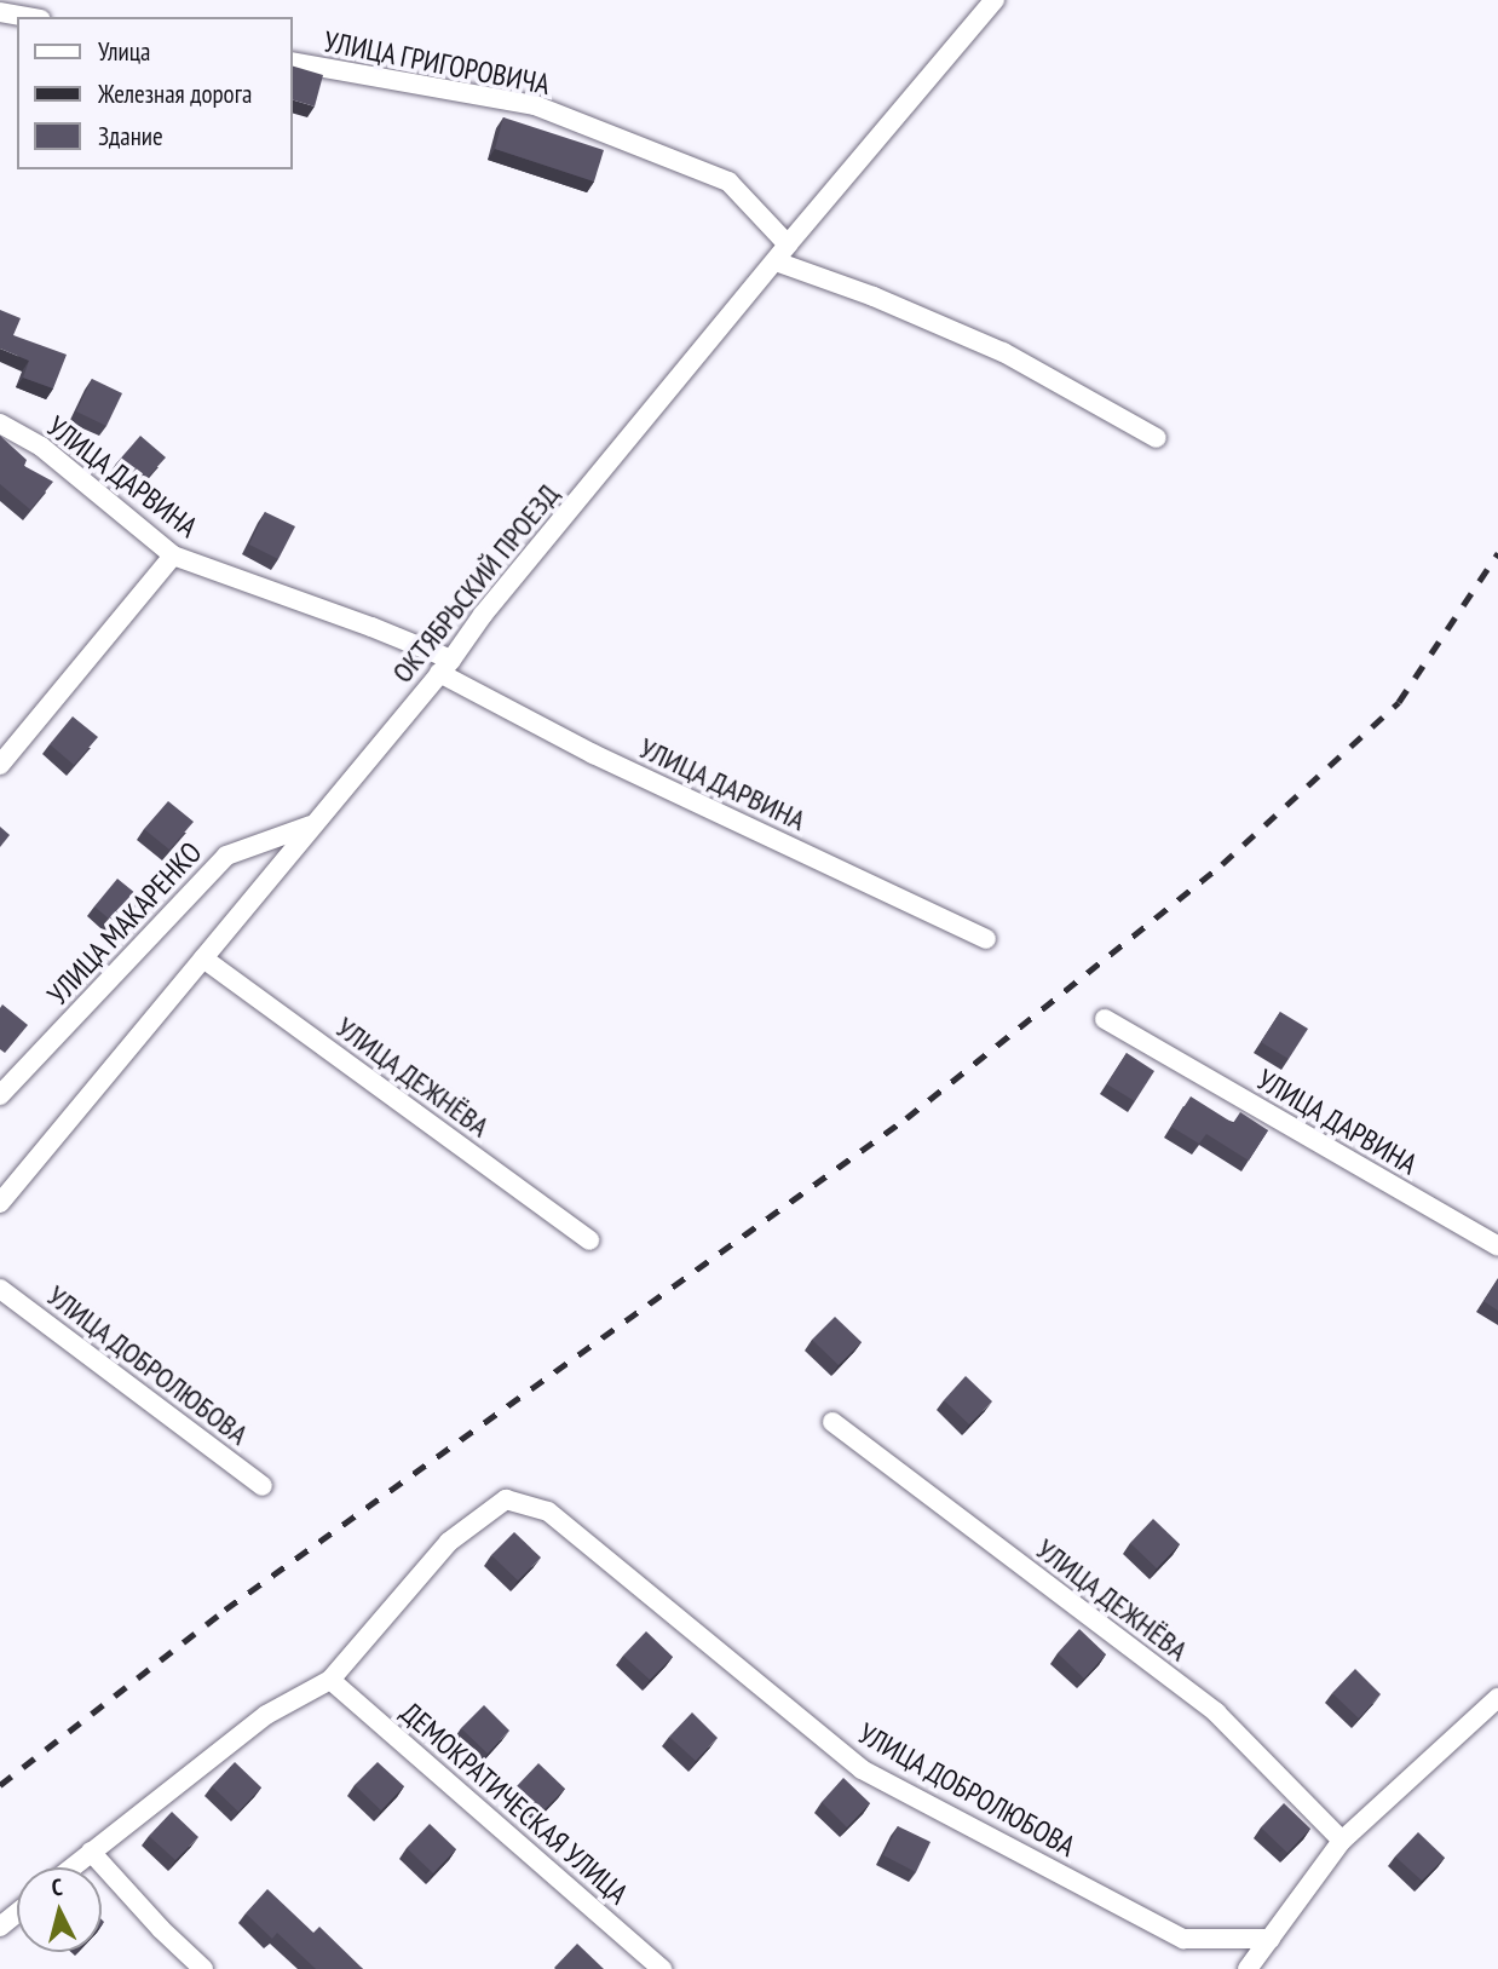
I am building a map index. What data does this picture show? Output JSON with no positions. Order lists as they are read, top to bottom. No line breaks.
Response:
{"streets":{"street":["УЛИЦА ГРИГОРОВИЧА","УЛИЦА ДАРВИНА","ОКТЯБРЬСКИЙ ПРОЕЗД","УЛИЦА МАКАРЕНКО","УЛИЦА ДЕЖНЁВА","УЛИЦА ДОБРОЛЮБОВА","ДЕМОКРАТИЧЕСКАЯ УЛИЦА"]},"crossings":[["УЛИЦА ГРИГОРОВИЧА","ОКТЯБРЬСКИЙ ПРОЕЗД"],["УЛИЦА ДАРВИНА","ОКТЯБРЬСКИЙ ПРОЕЗД"],["ОКТЯБРЬСКИЙ ПРОЕЗД","УЛИЦА МАКАРЕНКО"],["ОКТЯБРЬСКИЙ ПРОЕЗД","УЛИЦА ДЕЖНЁВА"],["УЛИЦА ДОБРОЛЮБОВА","ДЕМОКРАТИЧЕСКАЯ УЛИЦА"]],"legend":["Улица","Железная дорога","Здание"],"north":"top"}
